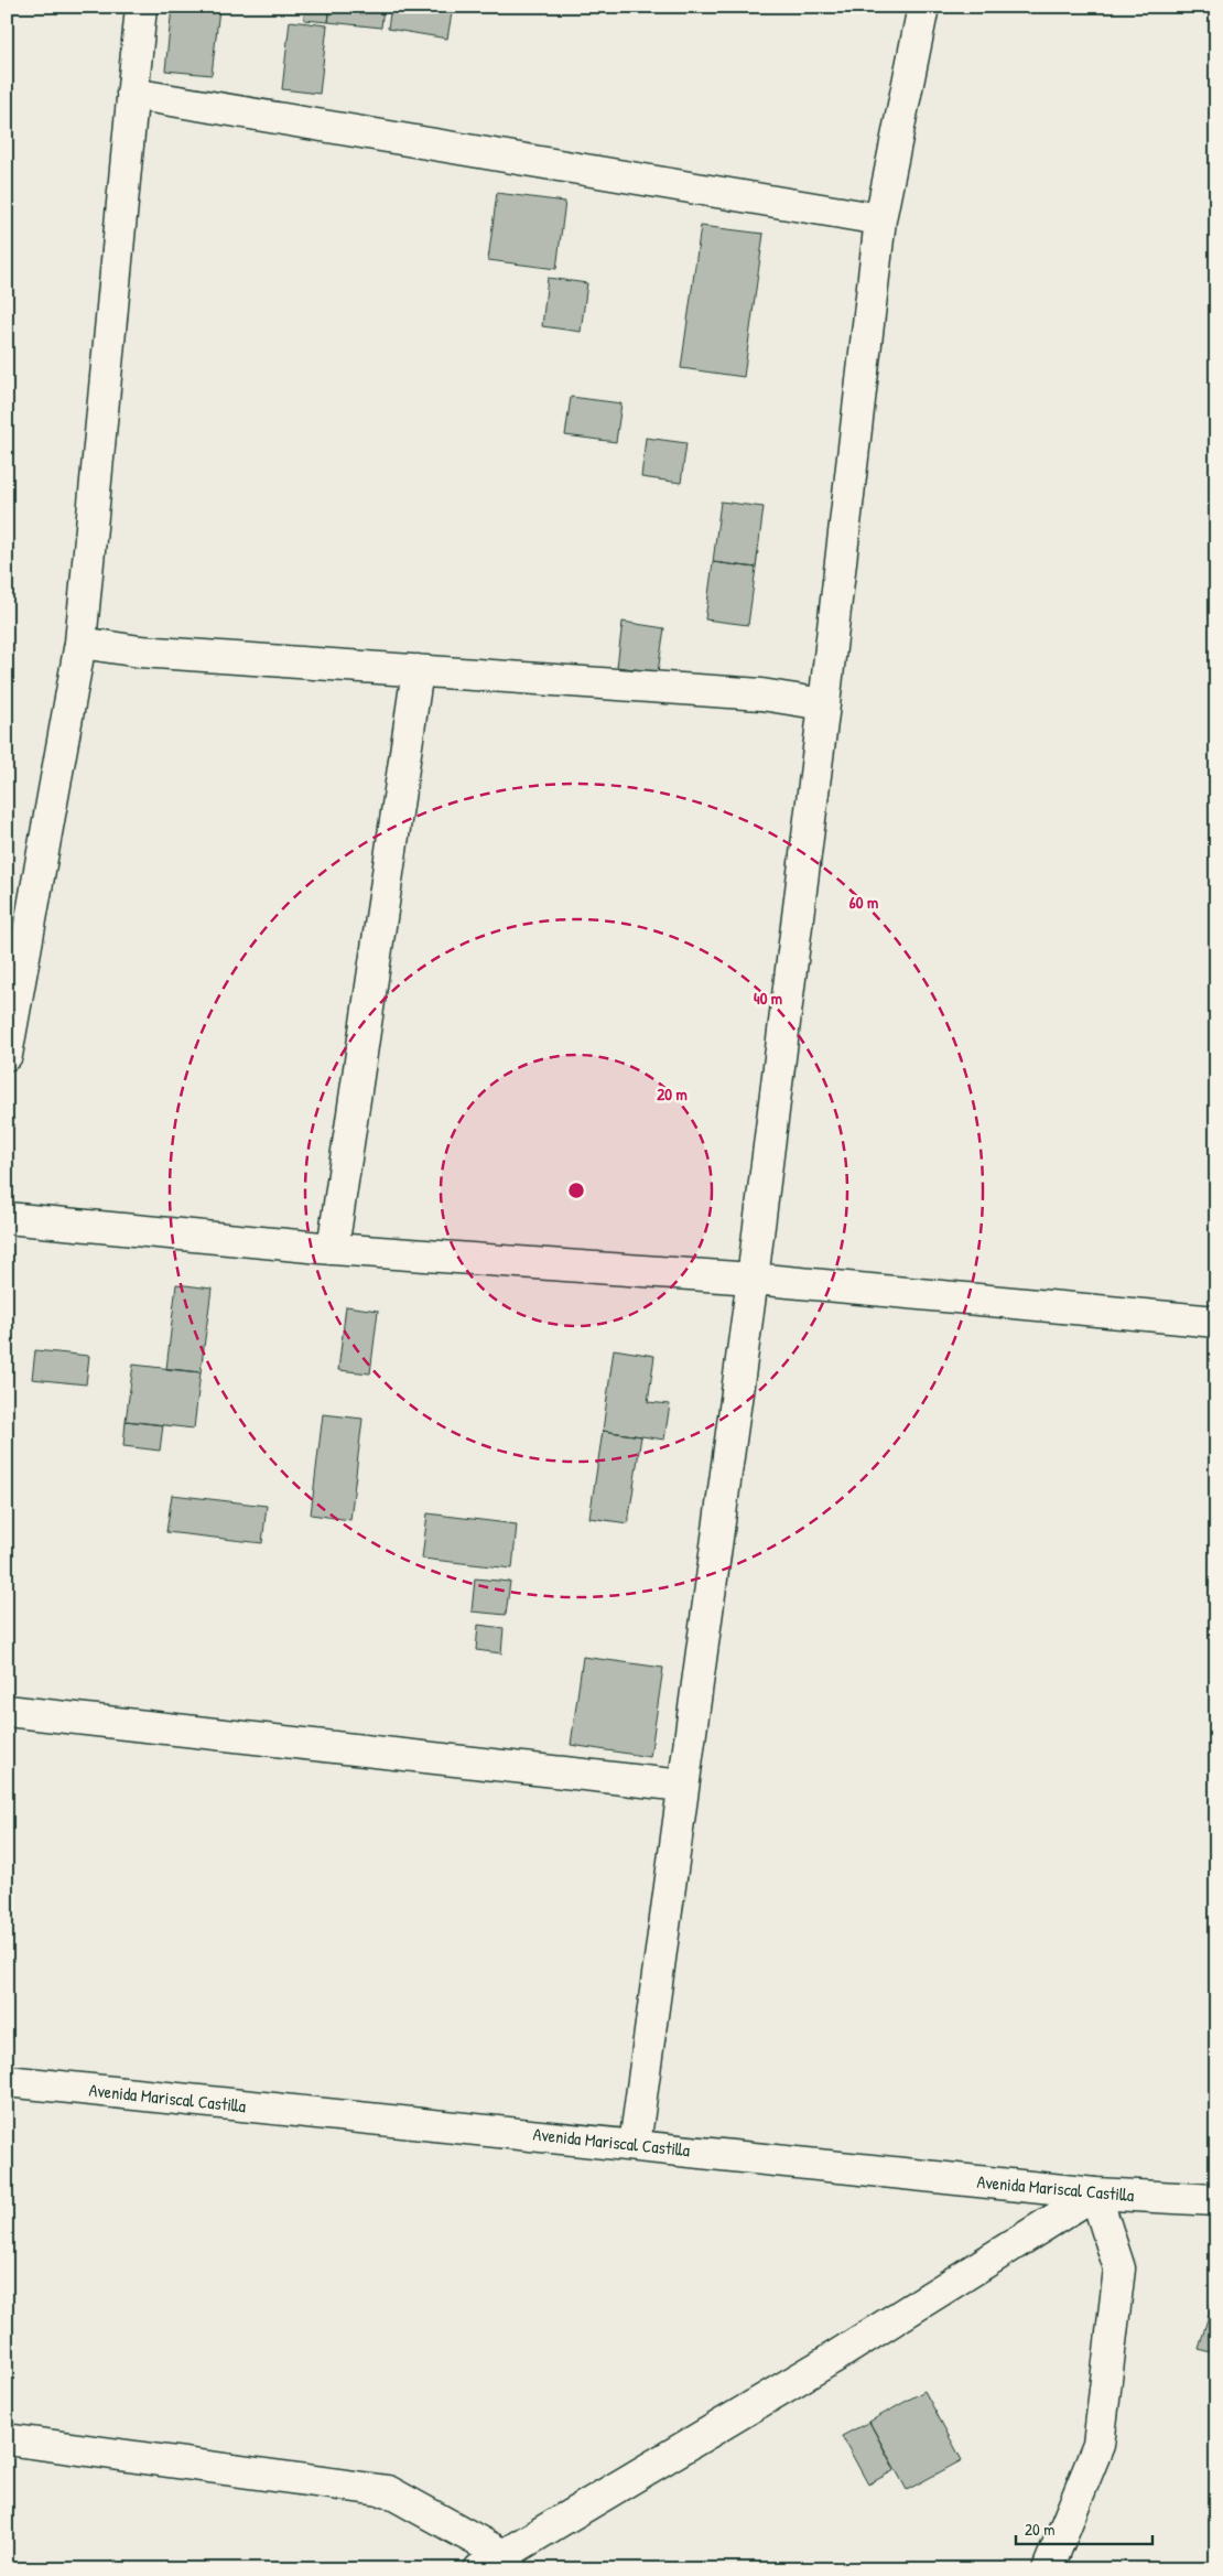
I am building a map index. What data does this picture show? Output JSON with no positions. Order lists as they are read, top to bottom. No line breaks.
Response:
{"streets":{"street":["Avenida Mariscal Castilla"]},"scale_bar":"20 m","rings":["60 m","40 m","20 m"]}
